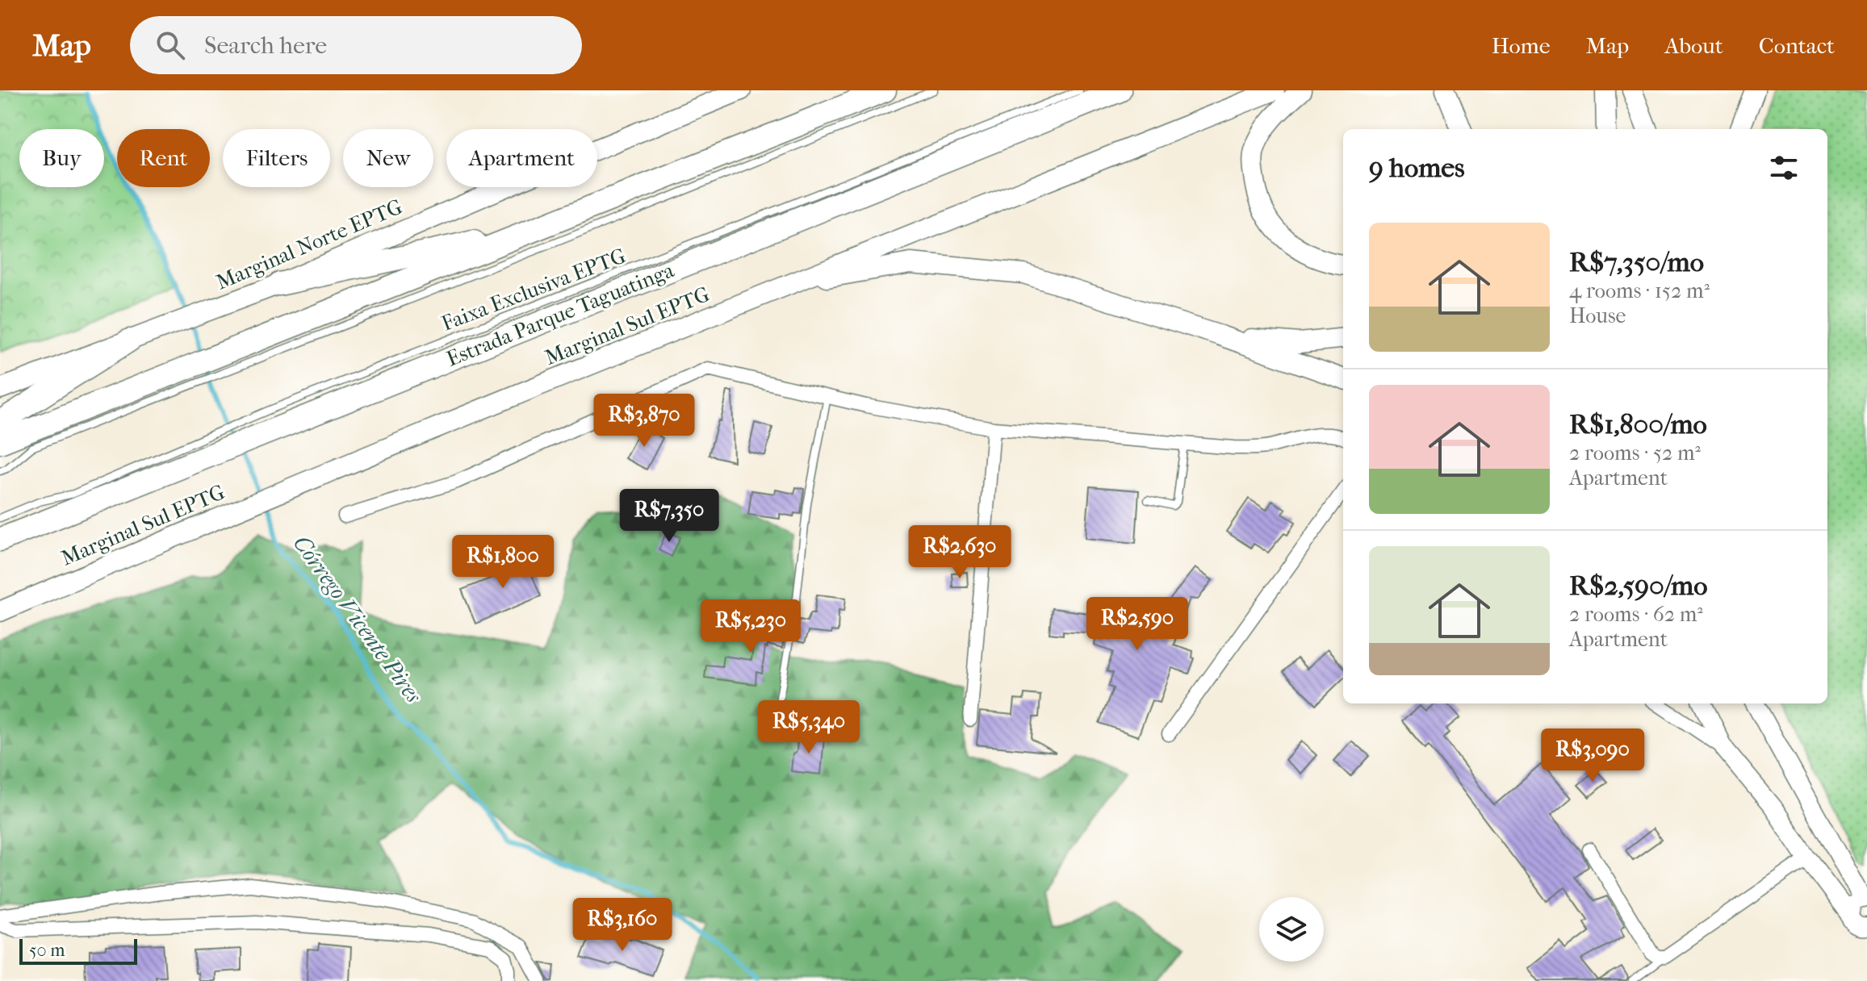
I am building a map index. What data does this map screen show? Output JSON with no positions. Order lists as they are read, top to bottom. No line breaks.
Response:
{"streets":{"highway":["Estrada Parque Taguatinga"],"main road":["Marginal Norte EPTG","Marginal Sul EPTG"],"lane":["Faixa Exclusiva EPTG"]},"crossings":[["Faixa Exclusiva EPTG","Estrada Parque Taguatinga"]],"water":["Córrego Vicente Pires"],"scale_bar":"50 m","page":{"header":"Map","search":"Search here","nav":["Home","Map","About","Contact"],"chip":["Buy","Rent","Filters","New","Apartment"],"heading":"9 homes","list":[{"name":"R$7,350/mo","note":"4 rooms · 152 m² · House"},{"name":"R$1,800/mo","note":"2 rooms · 52 m² · Apartment"},{"name":"R$2,590/mo","note":"2 rooms · 62 m² · Apartment"}],"price":["R$3,870","R$7,350","R$2,630","R$1,800","R$2,590","R$5,230","R$5,340","R$3,090","R$3,160"],"scale":"50 m"}}
